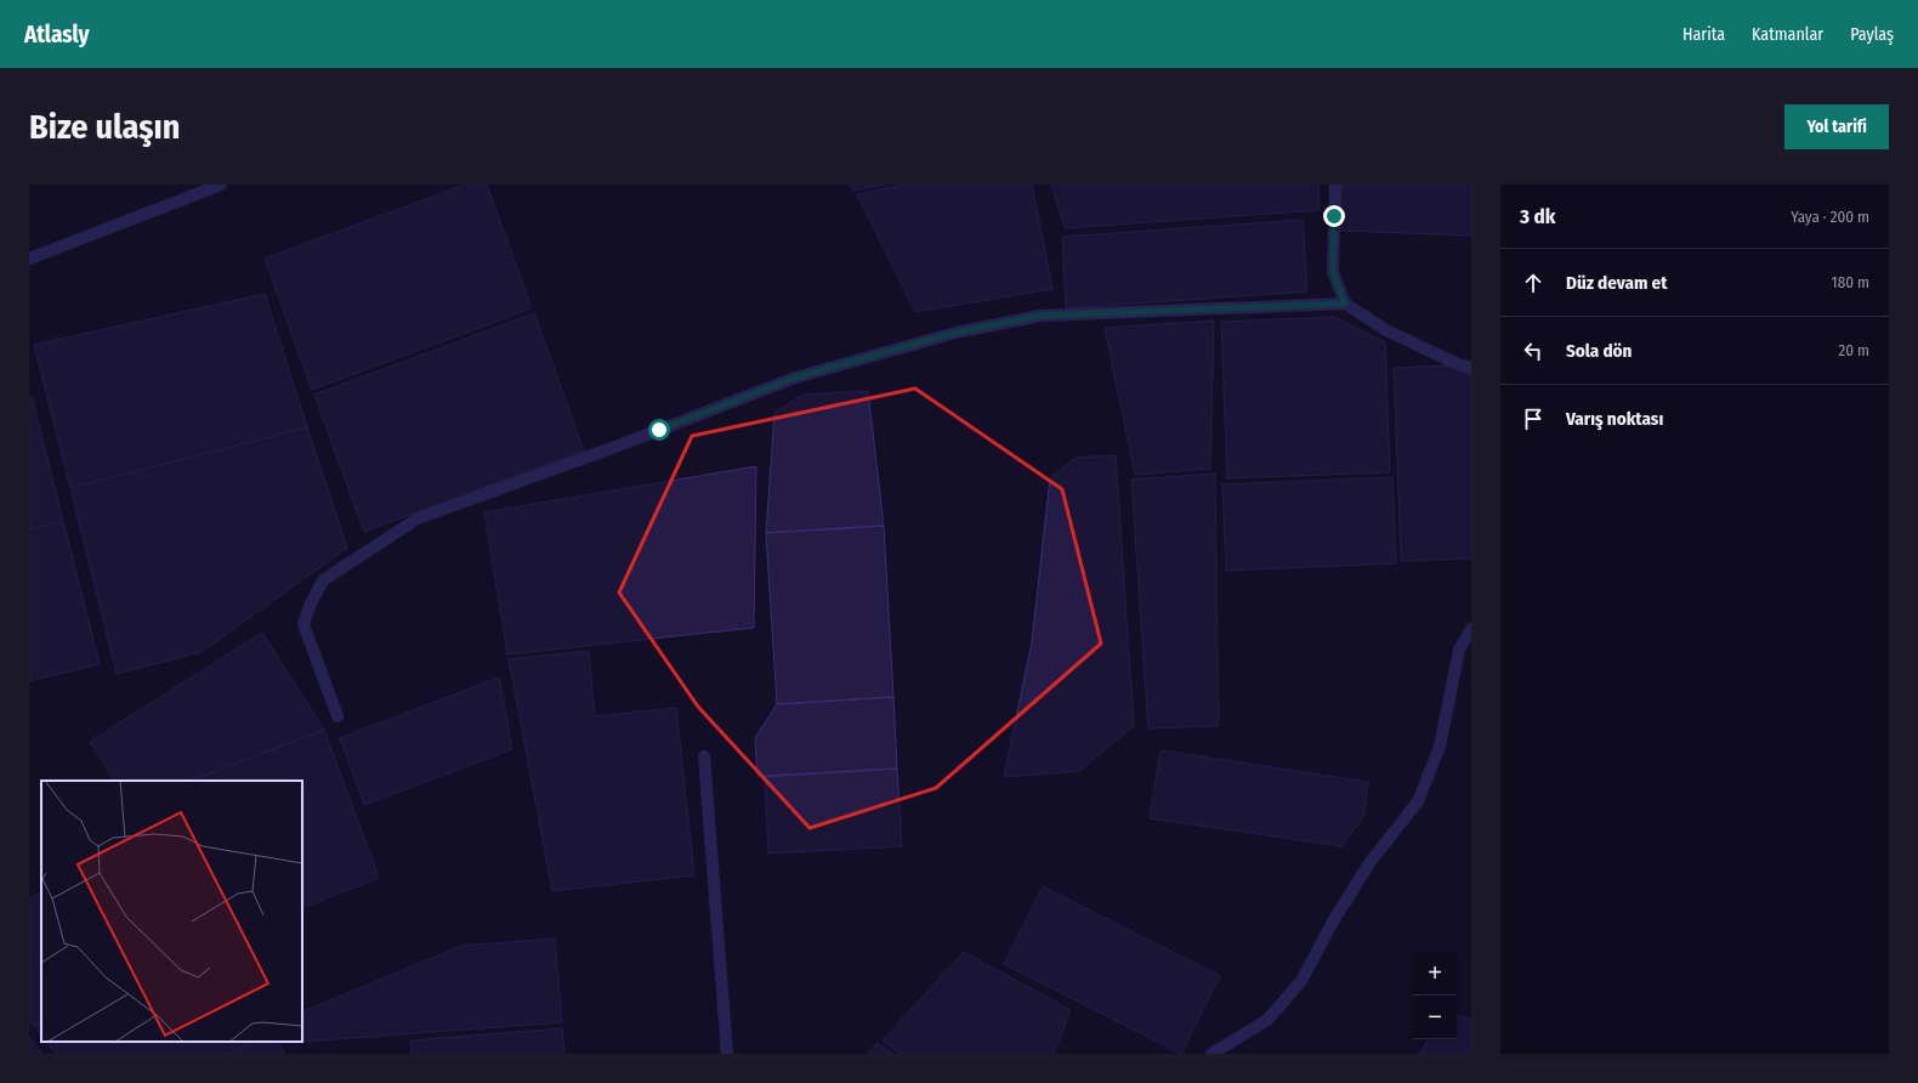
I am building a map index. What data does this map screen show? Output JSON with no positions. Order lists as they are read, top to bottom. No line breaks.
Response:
{"page":{"header":"Atlasly","nav":["Harita","Katmanlar","Paylaş"],"buttons":"Yol tarifi","title":"Bize ulaşın","heading":["3 dk","Yaya · 200 m"],"list":[["Düz devam et","180 m"],["Sola dön","20 m"],"Varış noktası"],"map_buttons":["+","−"]}}
